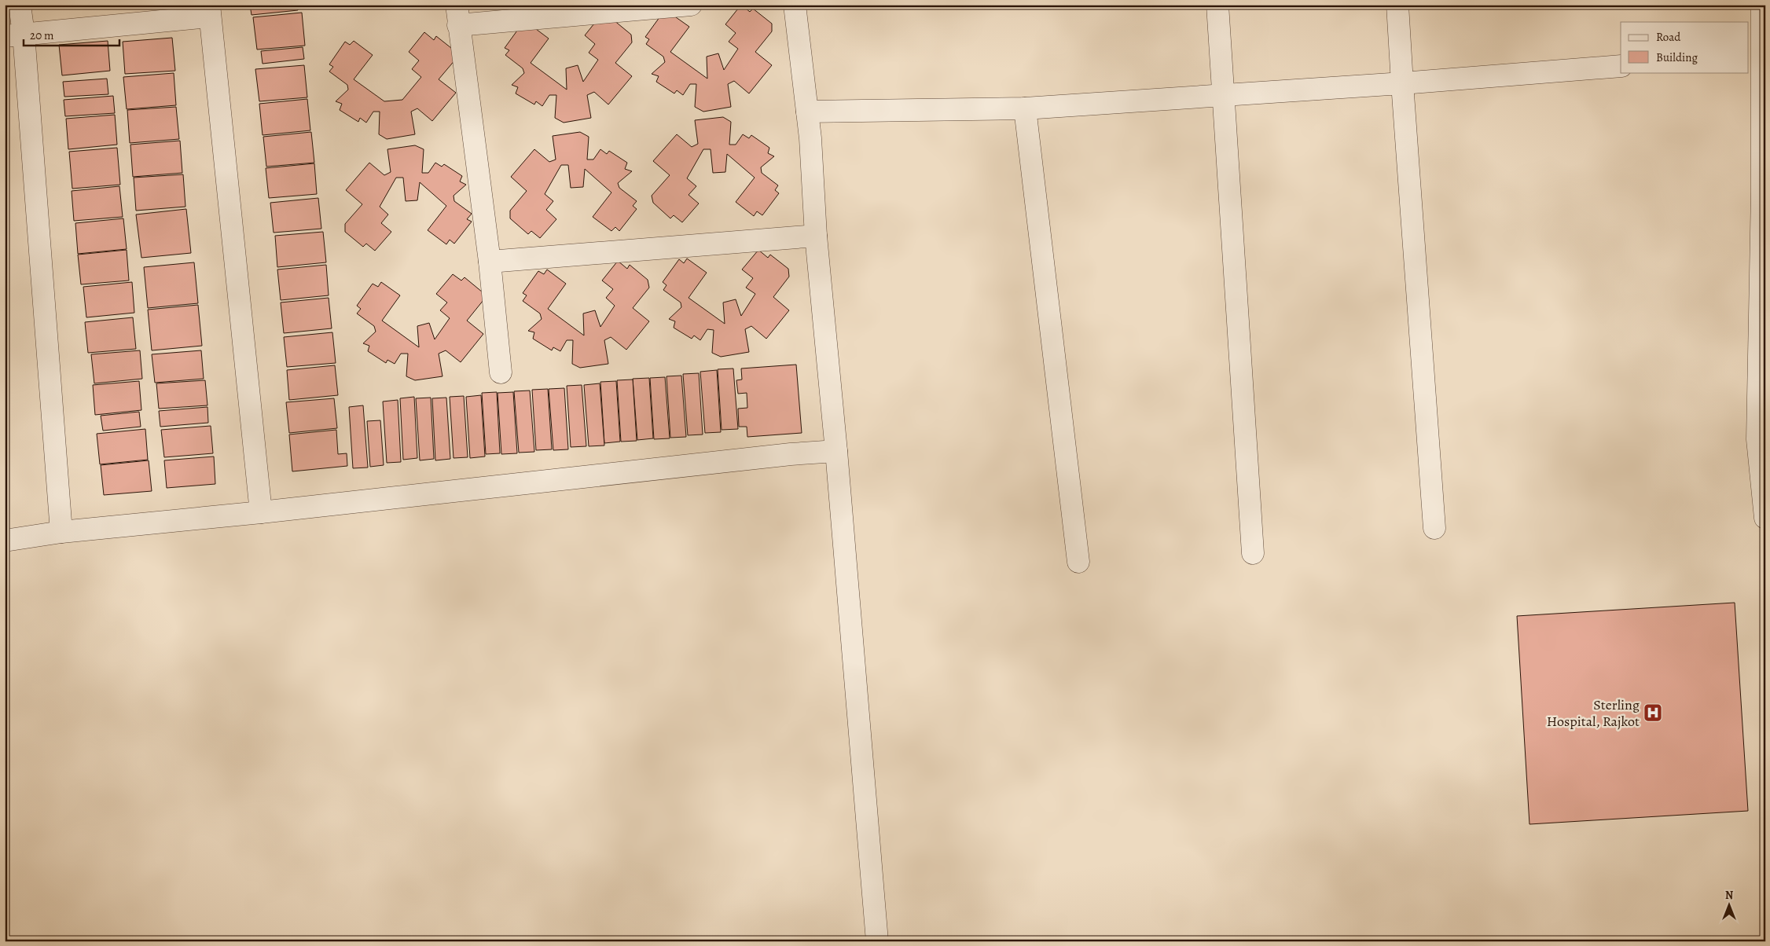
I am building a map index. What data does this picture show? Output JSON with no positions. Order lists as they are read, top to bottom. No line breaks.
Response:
{"places":{"hospital":["Sterling Hospital, Rajkot"]},"legend":["Road","Building"],"scale_bar":"20 m","north":"top"}
